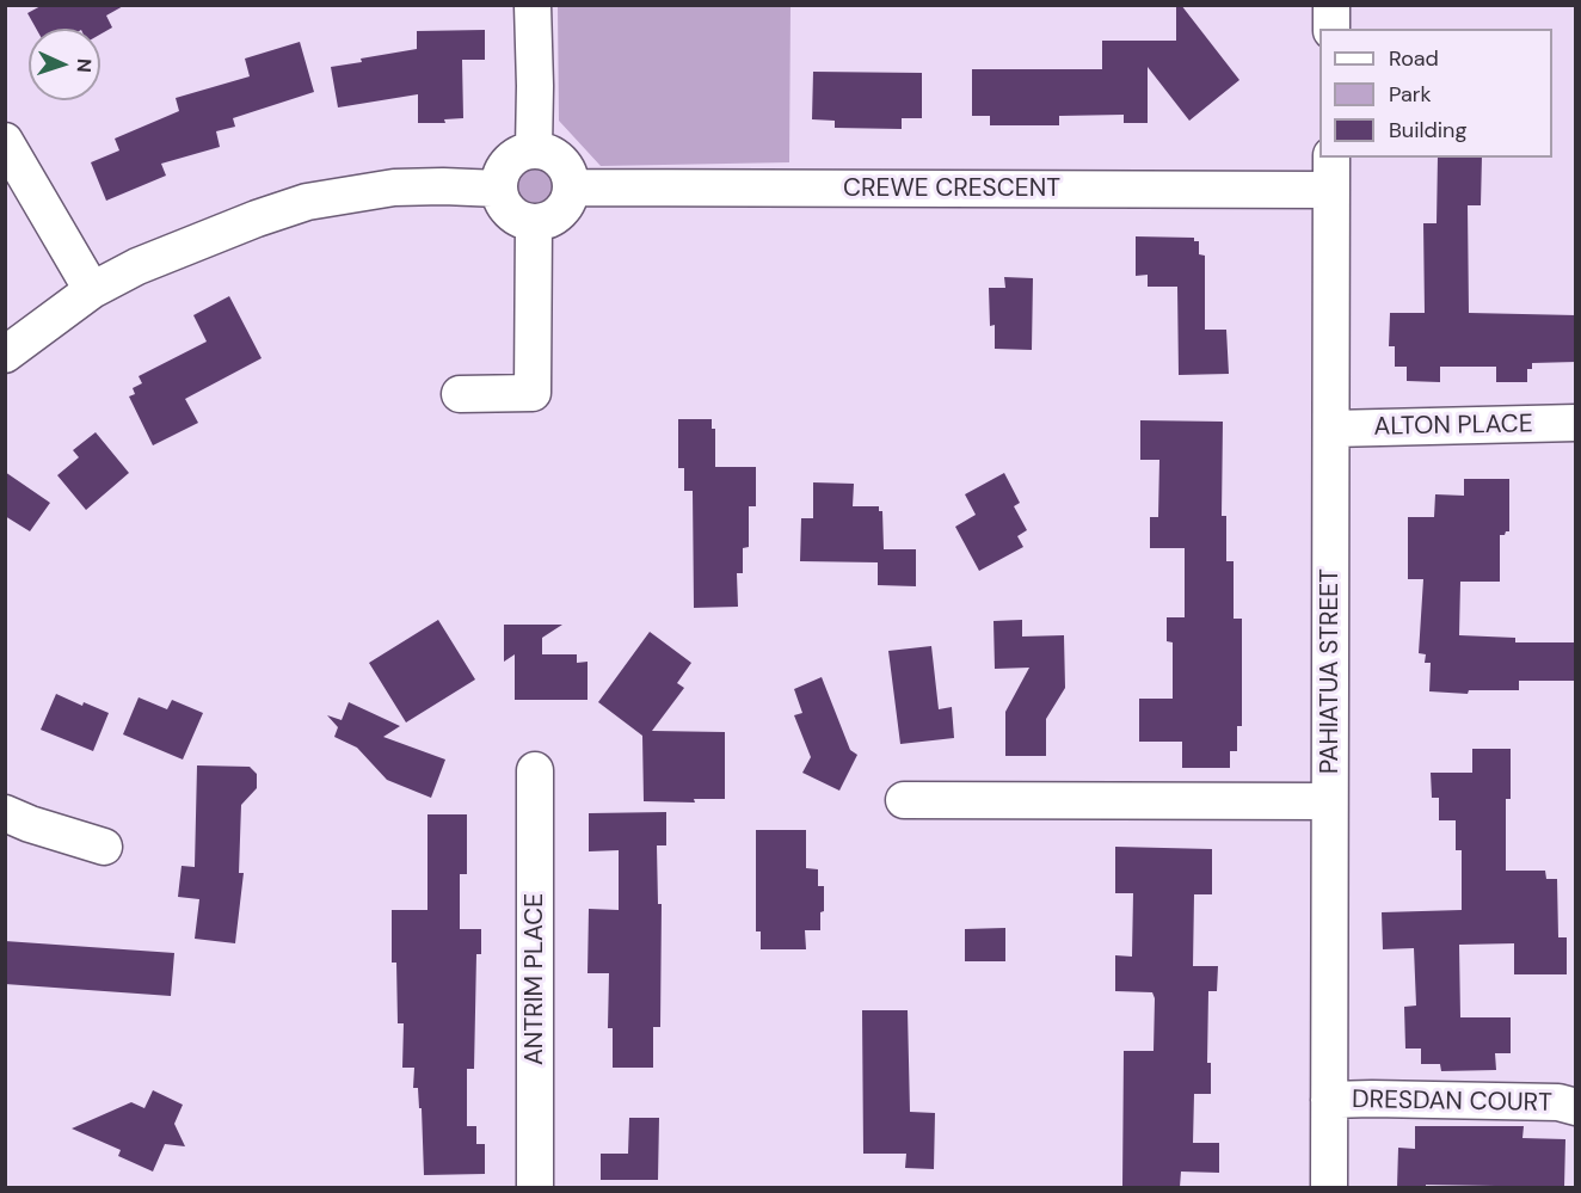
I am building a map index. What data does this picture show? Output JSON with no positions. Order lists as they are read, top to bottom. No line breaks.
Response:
{"streets":{"street":["CREWE CRESCENT","ALTON PLACE","PAHIATUA STREET","ANTRIM PLACE","DRESDAN COURT"]},"crossings":[["CREWE CRESCENT","PAHIATUA STREET"],["ALTON PLACE","PAHIATUA STREET"],["PAHIATUA STREET","DRESDAN COURT"]],"legend":["Road","Park","Building"],"north":"right"}
